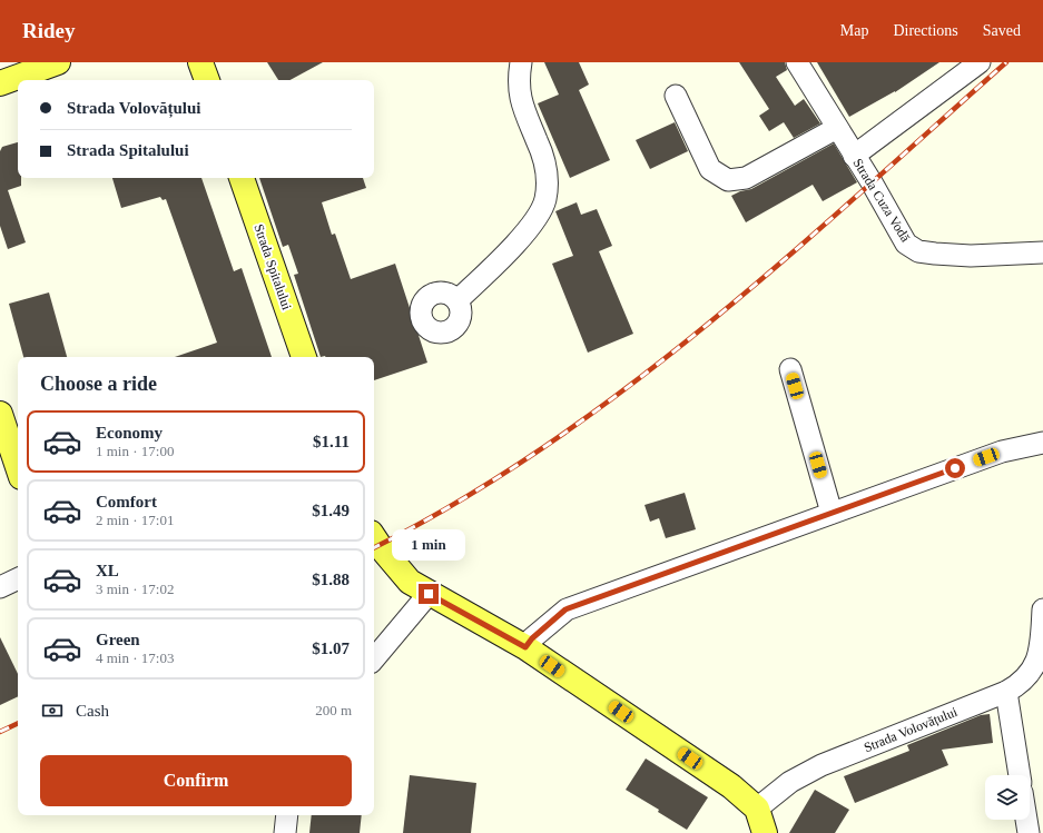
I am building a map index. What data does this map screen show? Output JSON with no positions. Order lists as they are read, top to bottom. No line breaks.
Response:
{"streets":{"main road":["Strada Spitalului"],"street":["Strada Cuza Vodă","Strada Volovățului"]},"page":{"header":"Ridey","nav":["Map","Directions","Saved"],"banner":["Strada Volovățului","Strada Spitalului"],"heading":"Choose a ride","list":[{"name":"Economy","note":"1 min · 17:00","value":"$1.11"},{"name":"Comfort","note":"2 min · 17:01","value":"$1.49"},{"name":"XL","note":"3 min · 17:02","value":"$1.88"},{"name":"Green","note":"4 min · 17:03","value":"$1.07"}],"bubble":"1 min","pay":["Cash","200 m"],"buttons":"Confirm"}}
